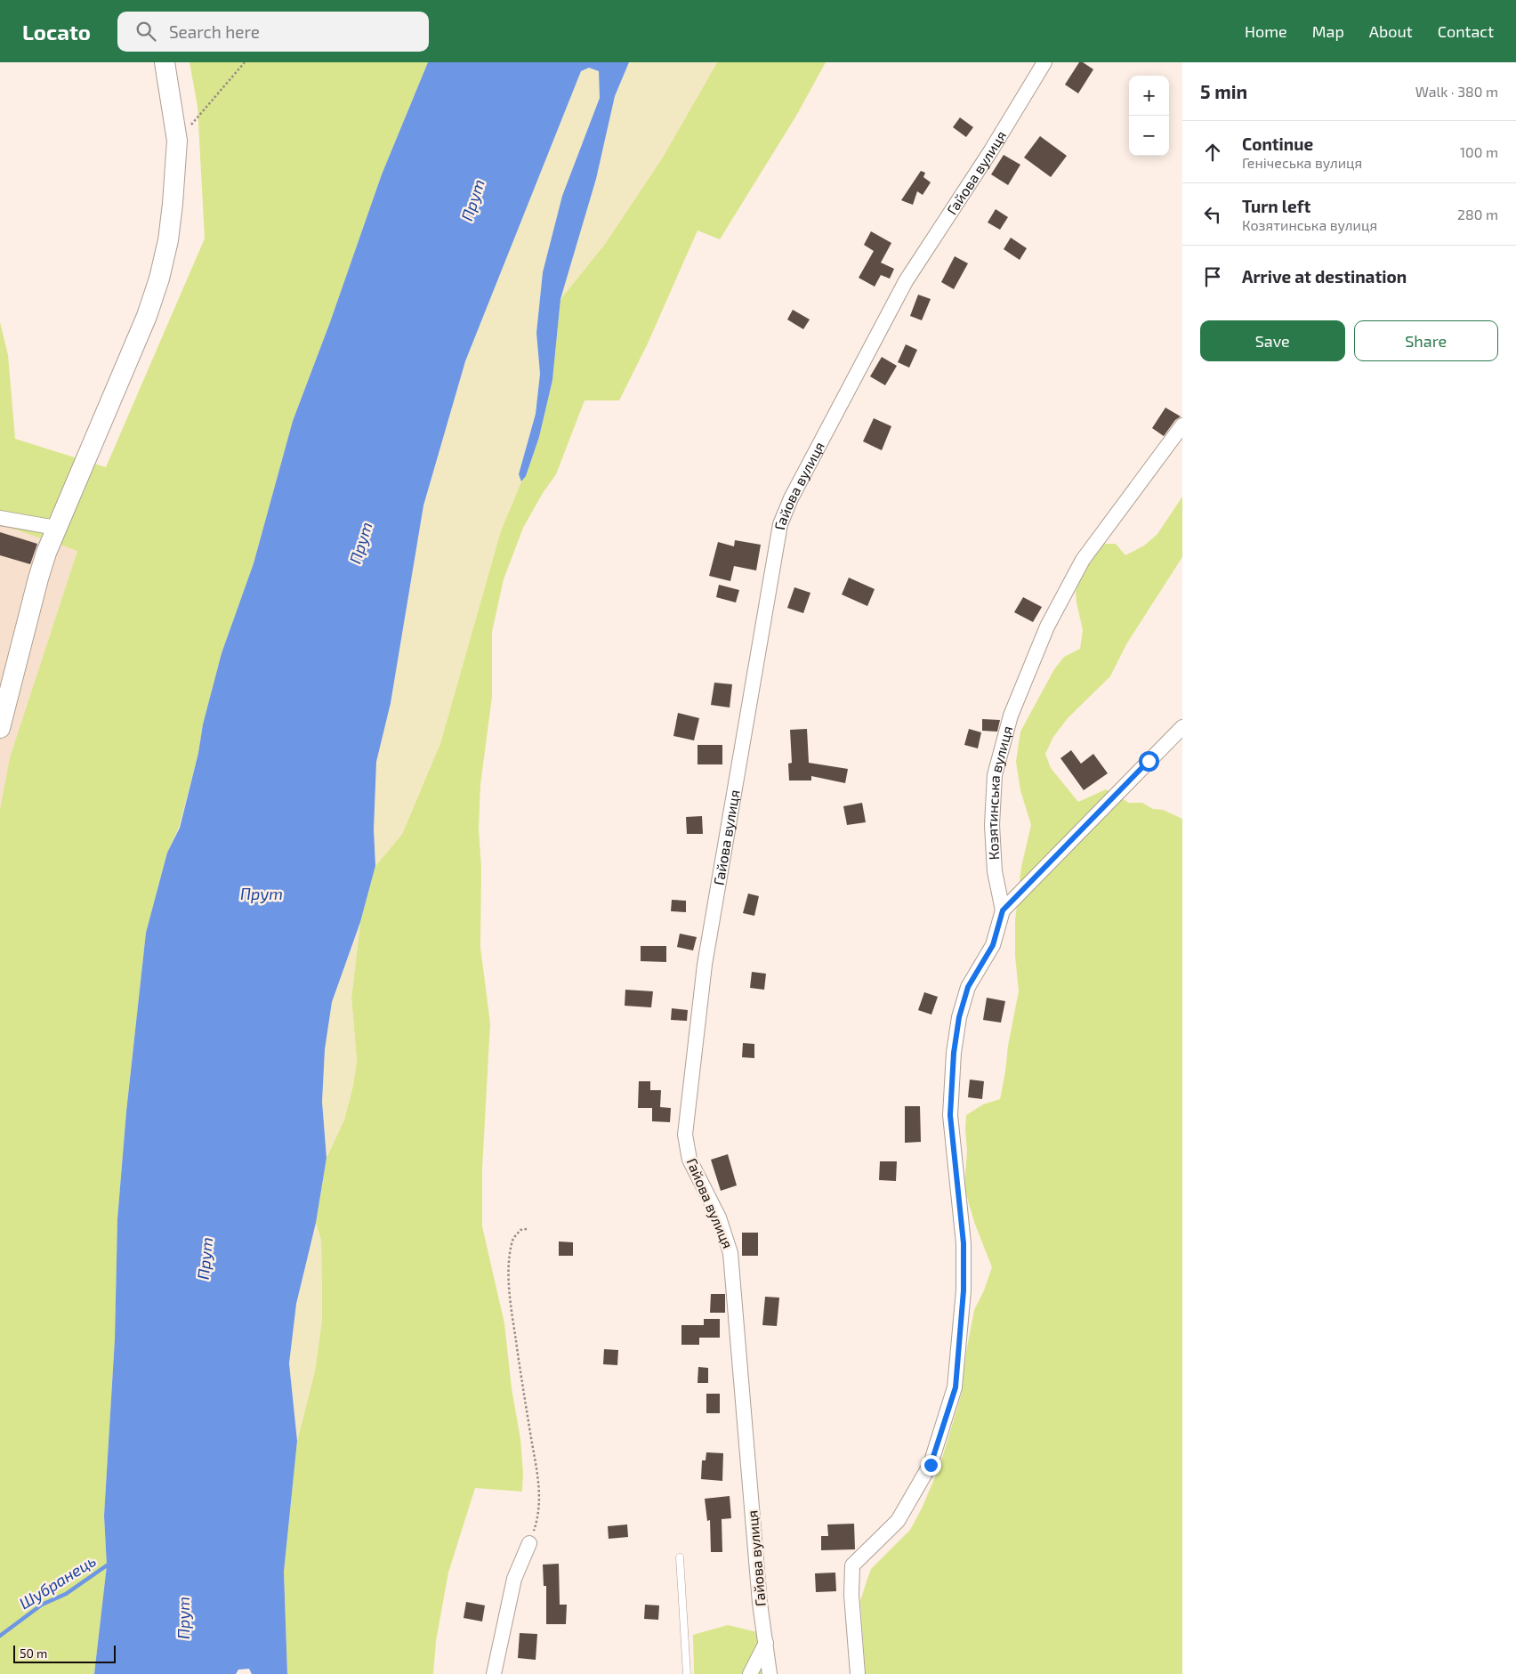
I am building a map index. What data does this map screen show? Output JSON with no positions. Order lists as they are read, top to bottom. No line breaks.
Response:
{"streets":{"street":["Гайова вулиця","Козятинська вулиця"]},"water":["Прут","Шубранець"],"scale_bar":"50 m","page":{"header":"Locato","search":"Search here","nav":["Home","Map","About","Contact"],"heading":["5 min","Walk · 380 m"],"map_buttons":["+","−"],"list":[["Continue","Генічеська вулиця","100 m"],["Turn left","Козятинська вулиця","280 m"],"Arrive at destination"],"buttons":["Save","Share"],"scale":"50 m"}}
